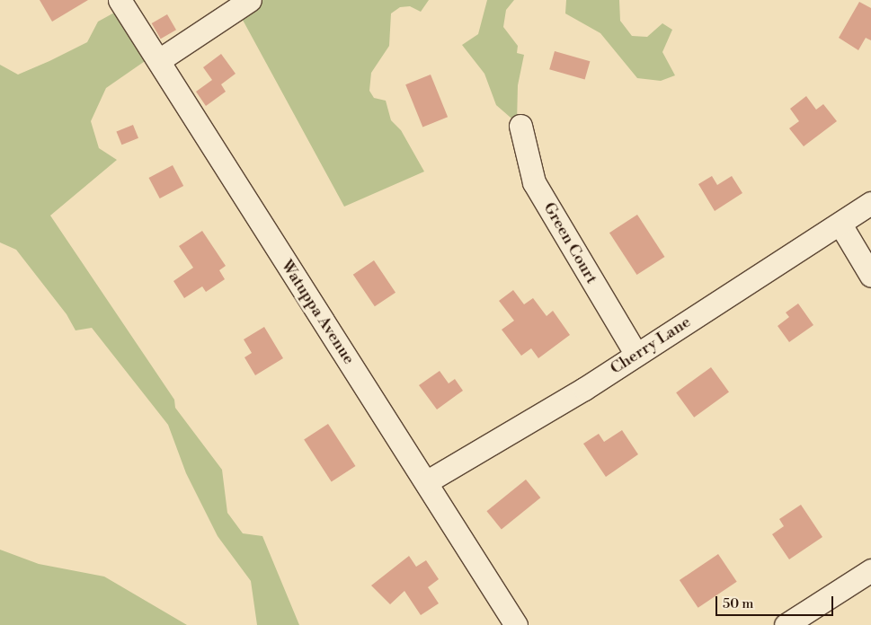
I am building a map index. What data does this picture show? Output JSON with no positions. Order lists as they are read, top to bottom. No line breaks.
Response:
{"streets":{"street":["Green Court","Watuppa Avenue","Cherry Lane"]},"crossings":[["Green Court","Cherry Lane"],["Watuppa Avenue","Cherry Lane"]],"scale_bar":"50 m"}
